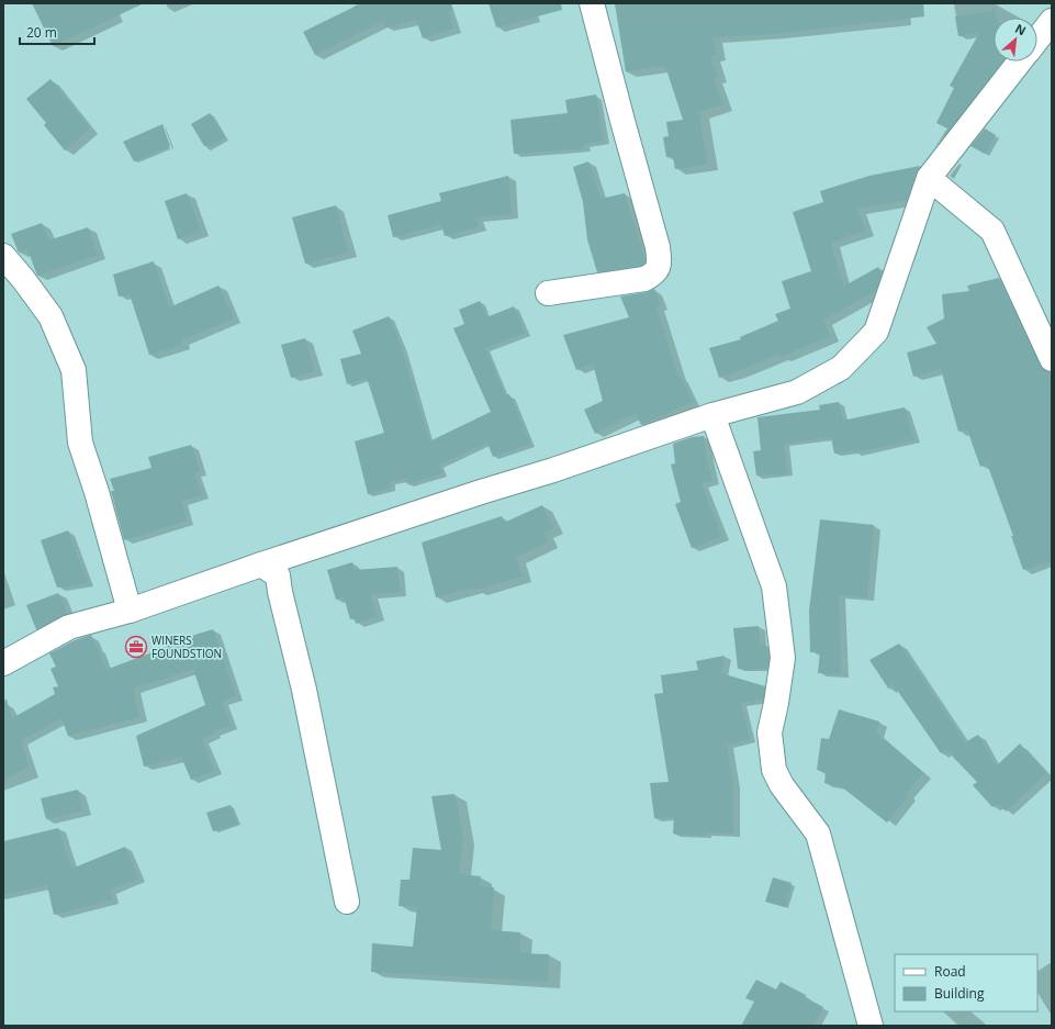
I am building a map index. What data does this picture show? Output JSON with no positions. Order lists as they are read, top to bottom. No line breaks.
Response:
{"places":{"office":["WINERS FOUNDSTION"]},"legend":["Road","Building"],"scale_bar":"20 m","north":"top right"}
